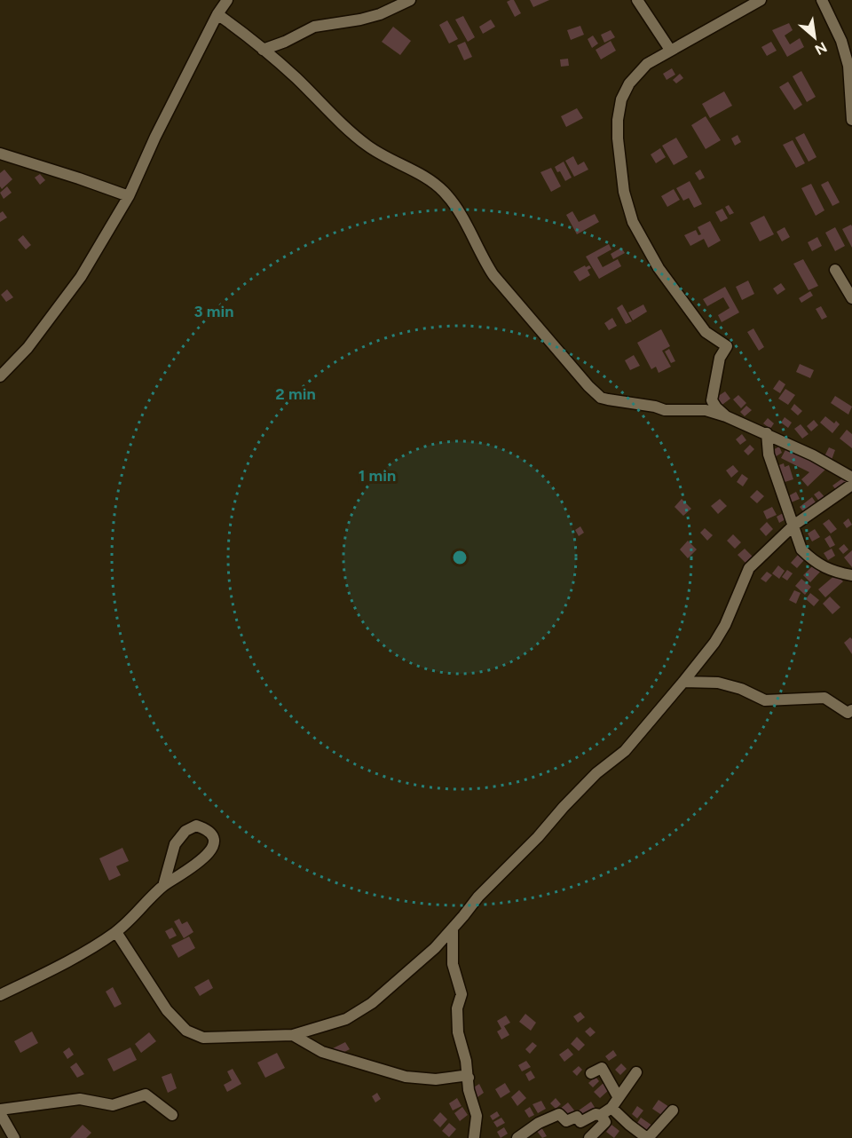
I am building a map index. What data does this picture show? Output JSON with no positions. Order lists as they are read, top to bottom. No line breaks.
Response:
{"north":"bottom right","rings":["3 min","2 min","1 min"]}
